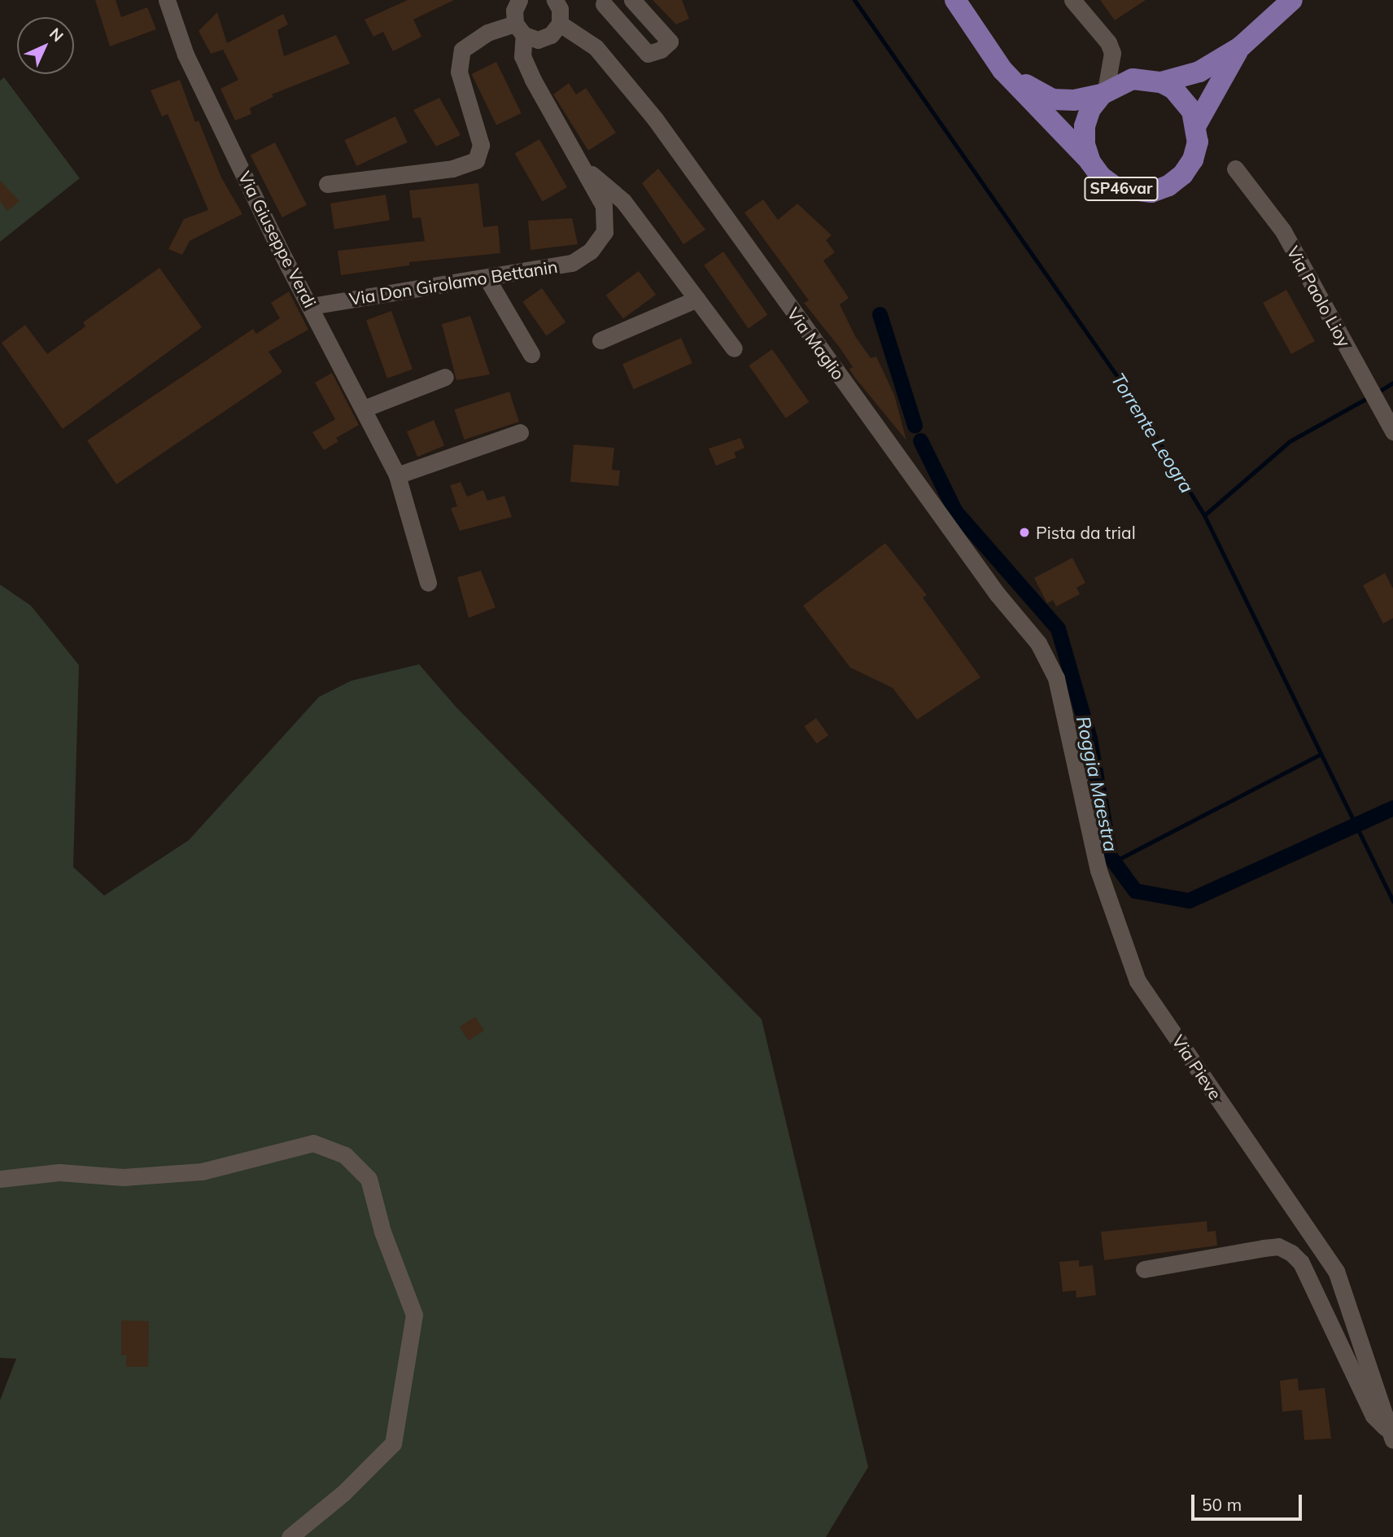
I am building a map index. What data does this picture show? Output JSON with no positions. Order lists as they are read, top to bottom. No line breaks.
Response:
{"streets":{"main road":["SP46var"],"street":["Via Giuseppe Verdi","Via Don Girolamo Bettanin","Via Paolo Lioy","Via Maglio","Via Pieve"]},"crossings":[["Via Giuseppe Verdi","Via Don Girolamo Bettanin"],["Via Maglio","Via Pieve"]],"water":["Torrente Leogra","Roggia Maestra"],"places":["Pista da trial"],"scale_bar":"50 m","north":"top right"}
